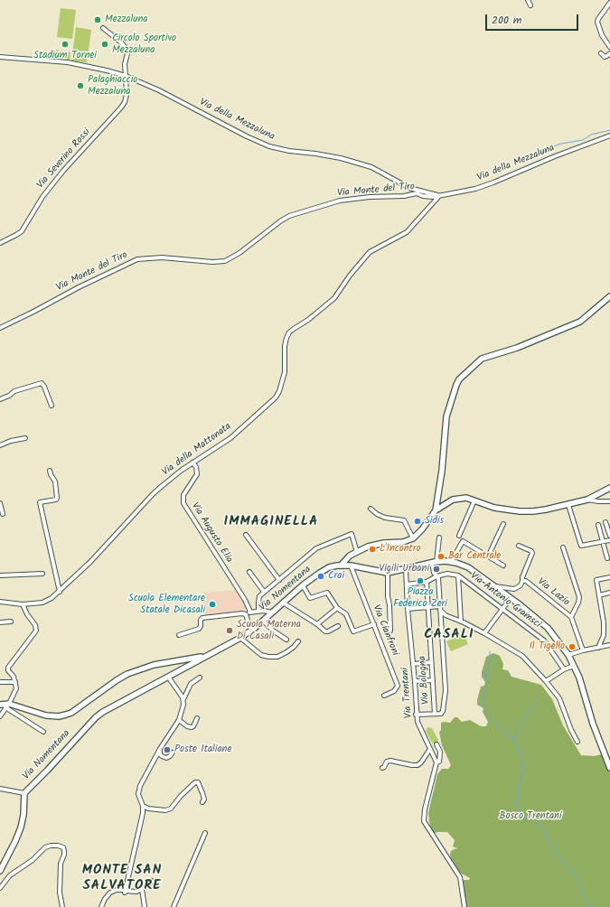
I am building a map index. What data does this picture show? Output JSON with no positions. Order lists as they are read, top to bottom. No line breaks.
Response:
{"streets":{"main road":["Via Nomentana"],"street":["Via della Mezzaluna","Via Severino Rossi","Via Monte del Tiro","Via della Mattonata","Via Augusto Elia","Via Lazio","Via Antonio Gramsci","Via Cianfroni","Via Bologna","Via Trentani"]},"crossings":[["Via della Mezzaluna","Via Severino Rossi"],["Via della Mezzaluna","Via Monte del Tiro"],["Via della Mezzaluna","Via della Mattonata"],["Via Monte del Tiro","Via della Mattonata"],["Via della Mattonata","Via Augusto Elia"],["Via Nomentana","Via Lazio"],["Via Nomentana","Via Cianfroni"],["Via Nomentana","Via Trentani"]],"districts":["IMMAGINELLA","CASALI","MONTE SAN SALVATORE"],"parks":["Bosco Trentani"],"places":["Mezzaluna","Stadium Tornei","Circolo Sportivo Mezzaluna","Palaghiaccio Mezzaluna","Sidis","L'Incontro","Bar Centrale","Vigili Urbani","Crai","Piazza Federico Zeri","Scuola Elementare Statale Dicasali","Scuola Materna Di Casali","Il Tigello","Poste Italiane"],"scale_bar":"200 m"}
